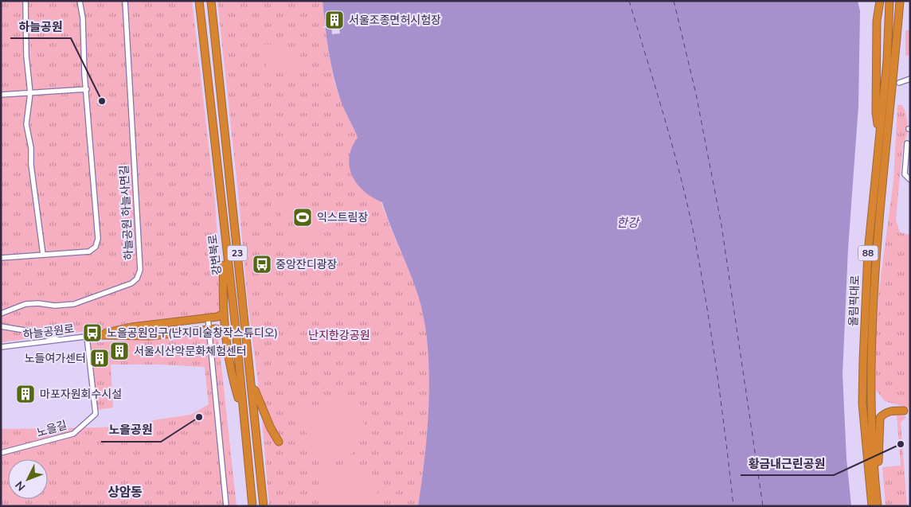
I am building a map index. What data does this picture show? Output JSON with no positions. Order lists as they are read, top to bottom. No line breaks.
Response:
{"streets":{"highway":["23","88","강변북로","올림픽대로"],"street":["하늘공원 하늘사면길","하늘공원로","노을길"]},"crossings":[["하늘공원로","노을길"]],"districts":["상암동"],"water":["한강"],"parks":["난지한강공원"],"places":{"building":["서울조종면허시험장","서울시산악문화체험센터","노들여가센터","마포자원회수시설"],"other":["하늘공원","노을공원","황금내근린공원"],"sports":["익스트림장"],"bus stop":["중앙잔디광장","노을공원입구(난지미술창작스튜디오)"]},"north":"bottom left"}
